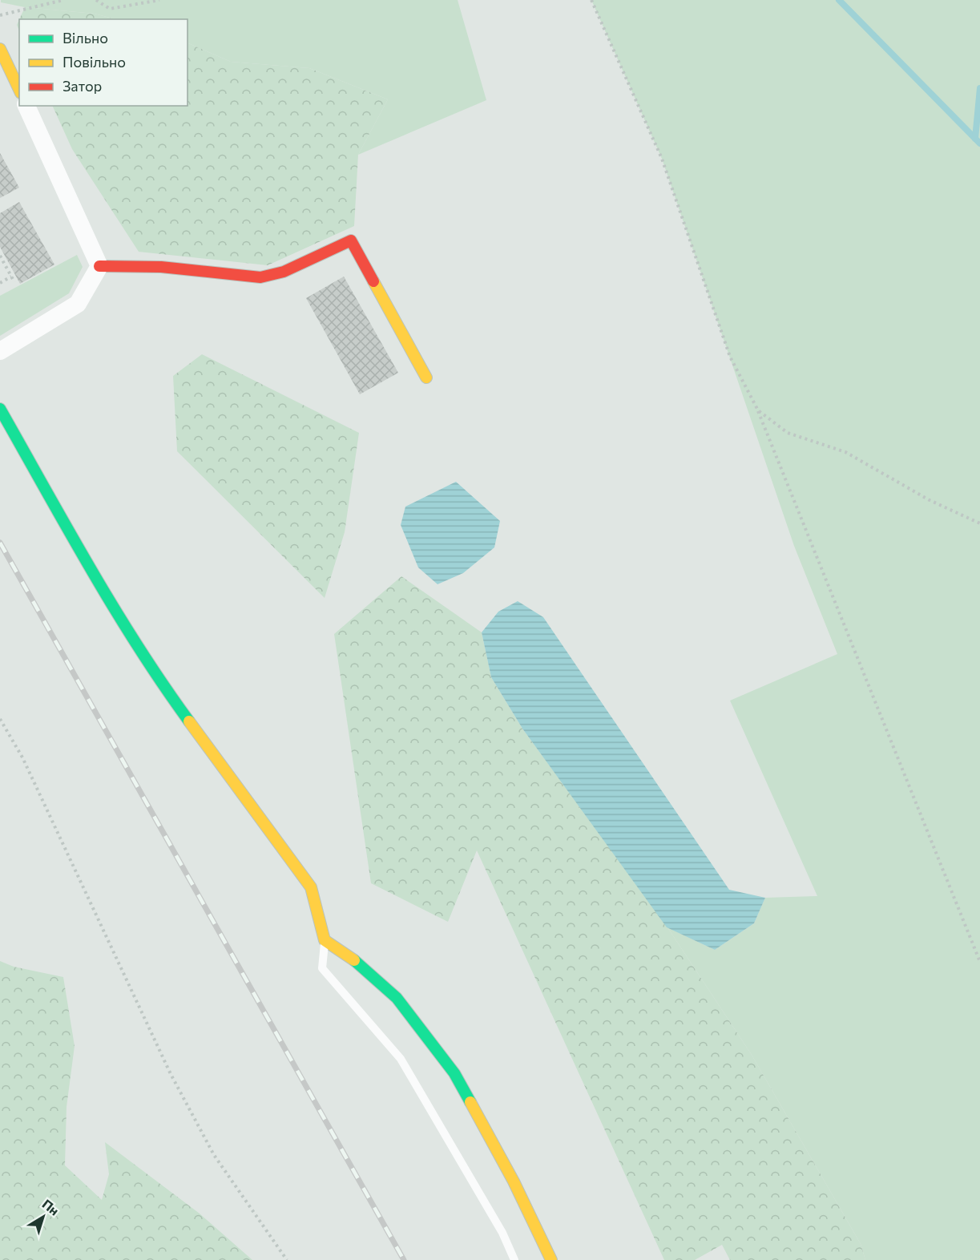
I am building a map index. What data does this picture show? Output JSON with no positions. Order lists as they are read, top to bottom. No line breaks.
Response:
{"legend":["Вільно","Повільно","Затор"],"north":"top right"}
